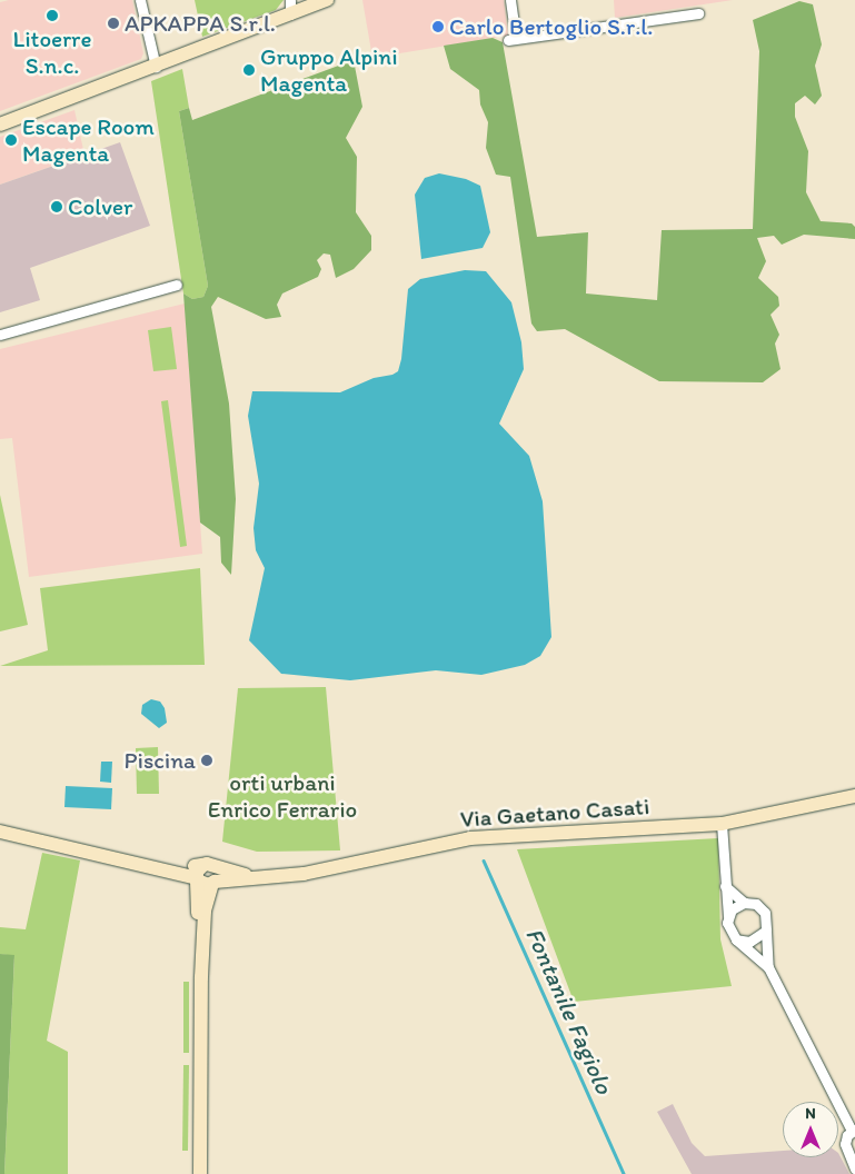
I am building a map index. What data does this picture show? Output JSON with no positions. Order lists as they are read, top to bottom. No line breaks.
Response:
{"streets":{"street":["Via Gaetano Casati"]},"water":["Fontanile Fagiolo"],"parks":["orti urbani Enrico Ferrario"],"places":["Litoerre S.n.c.","APKAPPA S.r.l.","Carlo Bertoglio S.r.l.","Gruppo Alpini Magenta","Escape Room Magenta","Colver","Piscina"],"north":"top"}
